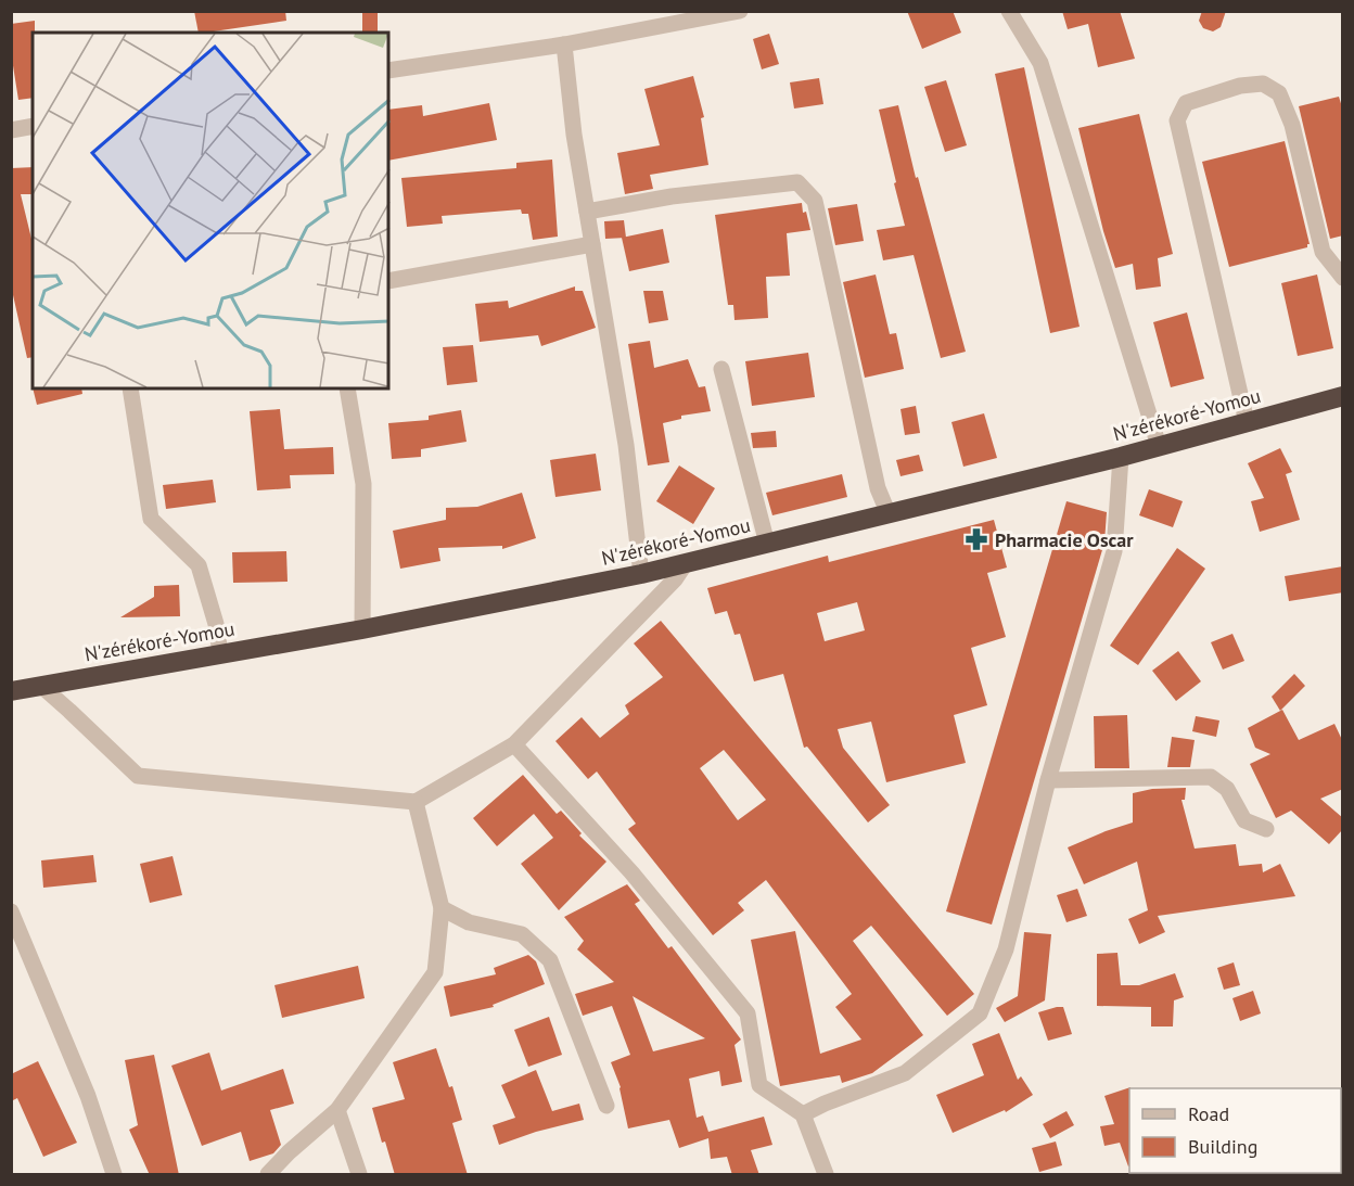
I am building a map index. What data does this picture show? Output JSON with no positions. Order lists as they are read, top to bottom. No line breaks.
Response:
{"streets":{"highway":["N'zérékoré-Yomou"]},"places":{"pharmacy":["Pharmacie Oscar"]},"legend":["Road","Building"]}
